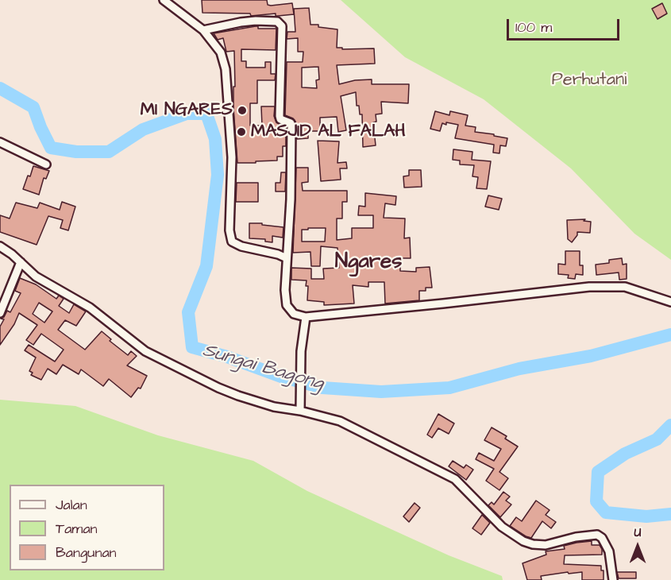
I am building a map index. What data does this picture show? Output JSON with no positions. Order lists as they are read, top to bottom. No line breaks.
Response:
{"districts":["Ngares"],"water":["Sungai Bagong"],"parks":["Perhutani"],"places":["MI NGARES","MASJID AL FALAH"],"legend":["Jalan","Taman","Bangunan"],"scale_bar":"100 m","north":"top"}
